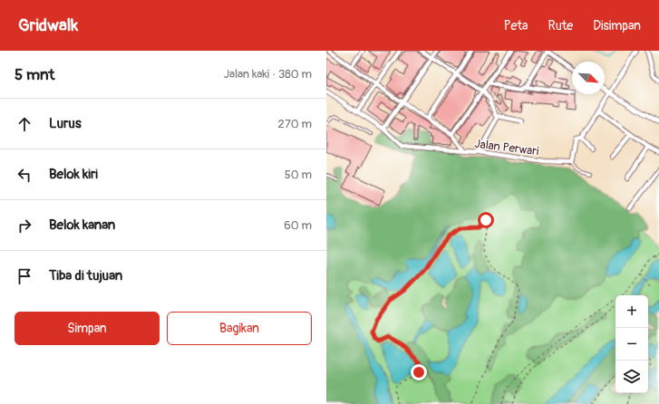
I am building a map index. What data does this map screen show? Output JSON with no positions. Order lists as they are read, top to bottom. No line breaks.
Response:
{"streets":{"street":["Jalan Perwari"]},"north":"bottom right","page":{"header":"Gridwalk","nav":["Peta","Rute","Disimpan"],"heading":["5 mnt","Jalan kaki · 380 m"],"list":[["Lurus","270 m"],["Belok kiri","50 m"],["Belok kanan","60 m"],"Tiba di tujuan"],"map_buttons":["+","−"],"buttons":["Simpan","Bagikan"]}}
